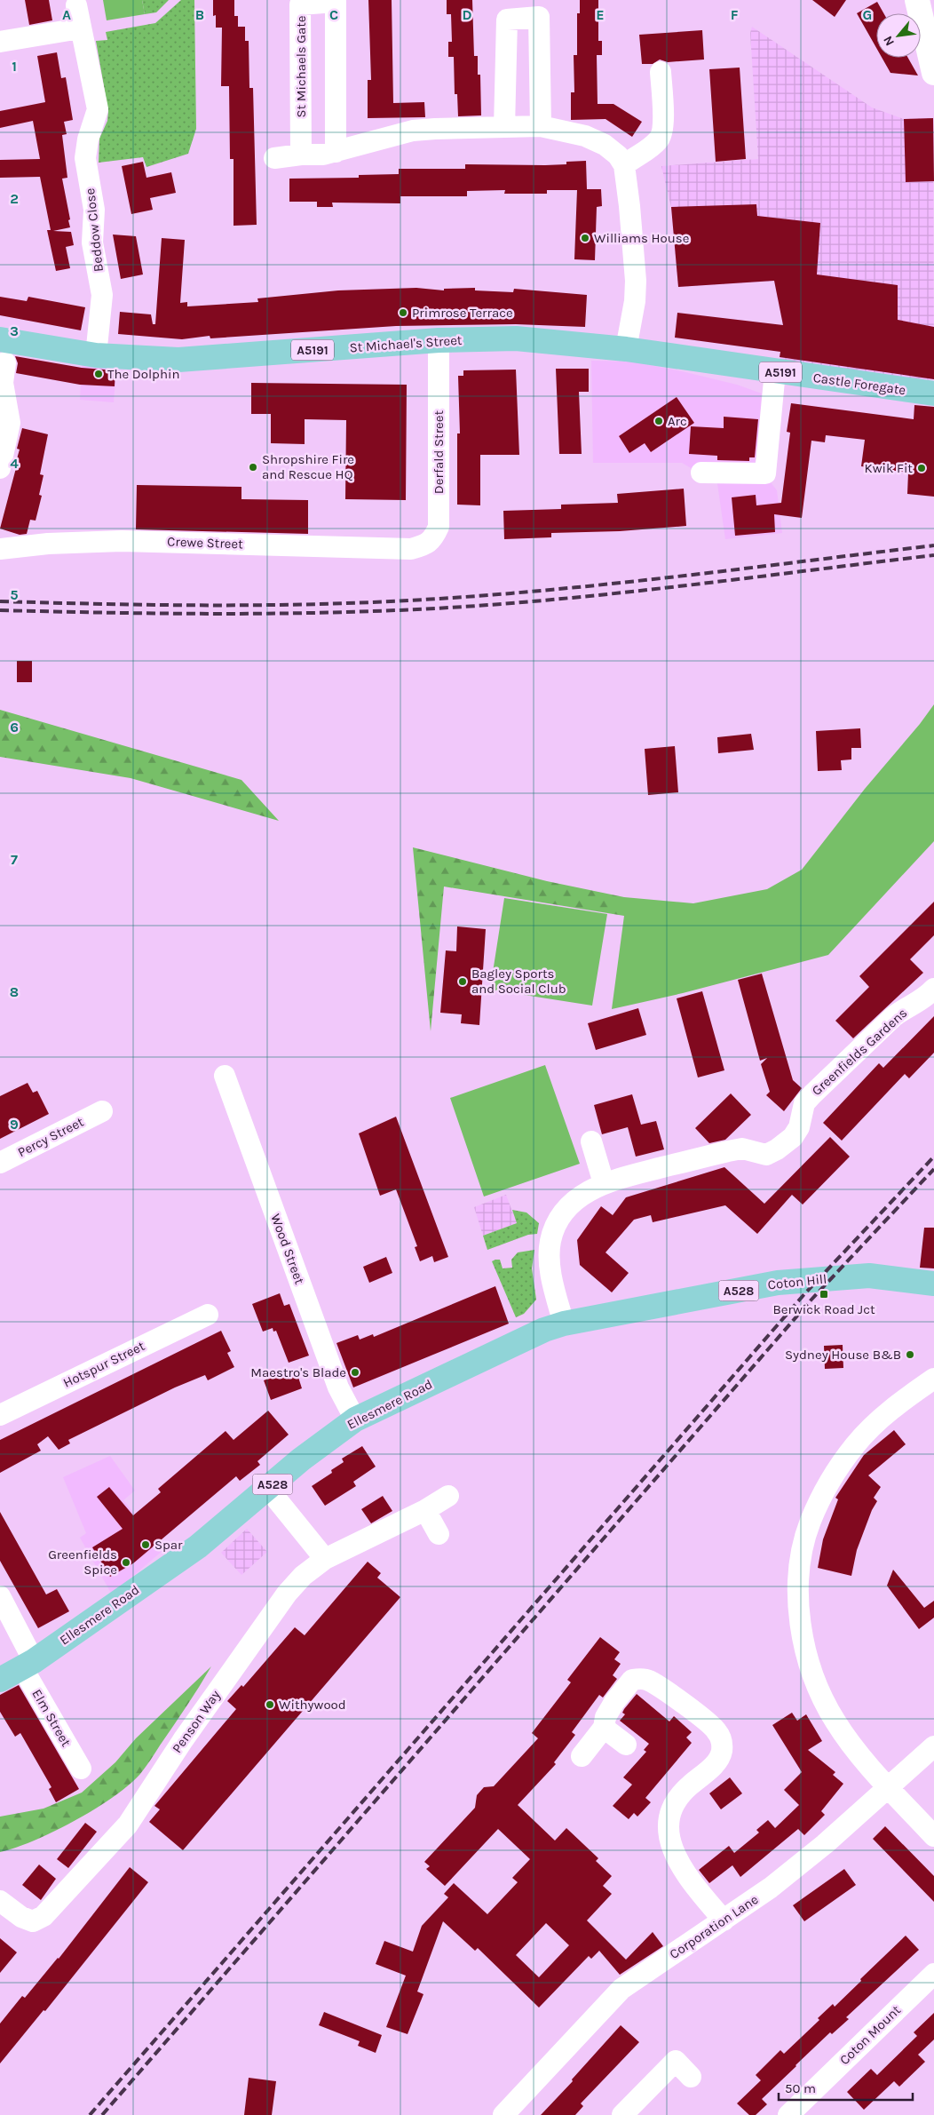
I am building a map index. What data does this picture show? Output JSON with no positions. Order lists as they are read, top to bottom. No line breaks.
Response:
{"streets":{"main road":["St Michael's Street","A5191","Castle Foregate","Coton Hill","A528","Ellesmere Road"],"street":["St Michaels Gate","Beddow Close","Derfald Street","Crewe Street","Greenfields Gardens","Percy Street","Wood Street","Hotspur Street","Elm Street","Penson Way","Corporation Lane","Coton Mount"]},"crossings":[["Beddow Close","St Michael's Street"],["St Michael's Street","Castle Foregate"],["St Michael's Street","Derfald Street"],["Derfald Street","Crewe Street"],["Greenfields Gardens","Ellesmere Road"],["Wood Street","Ellesmere Road"],["Coton Hill","Ellesmere Road"],["Ellesmere Road","Elm Street"]],"places":{"other":["Williams House","Primrose Terrace","The Dolphin","Arc","Shropshire Fire and Rescue HQ","Kwik Fit","Bagley Sports and Social Club","Sydney House B&B","Maestro's Blade","Spar","Greenfields Spice","Withywood"],"transit":["Berwick Road Jct"]},"scale_bar":"50 m","north":"bottom left","grid":{"columns":["A","B","C","D","E","F","G"],"rows":["1","2","3","4","5","6","7","8","9"]}}
